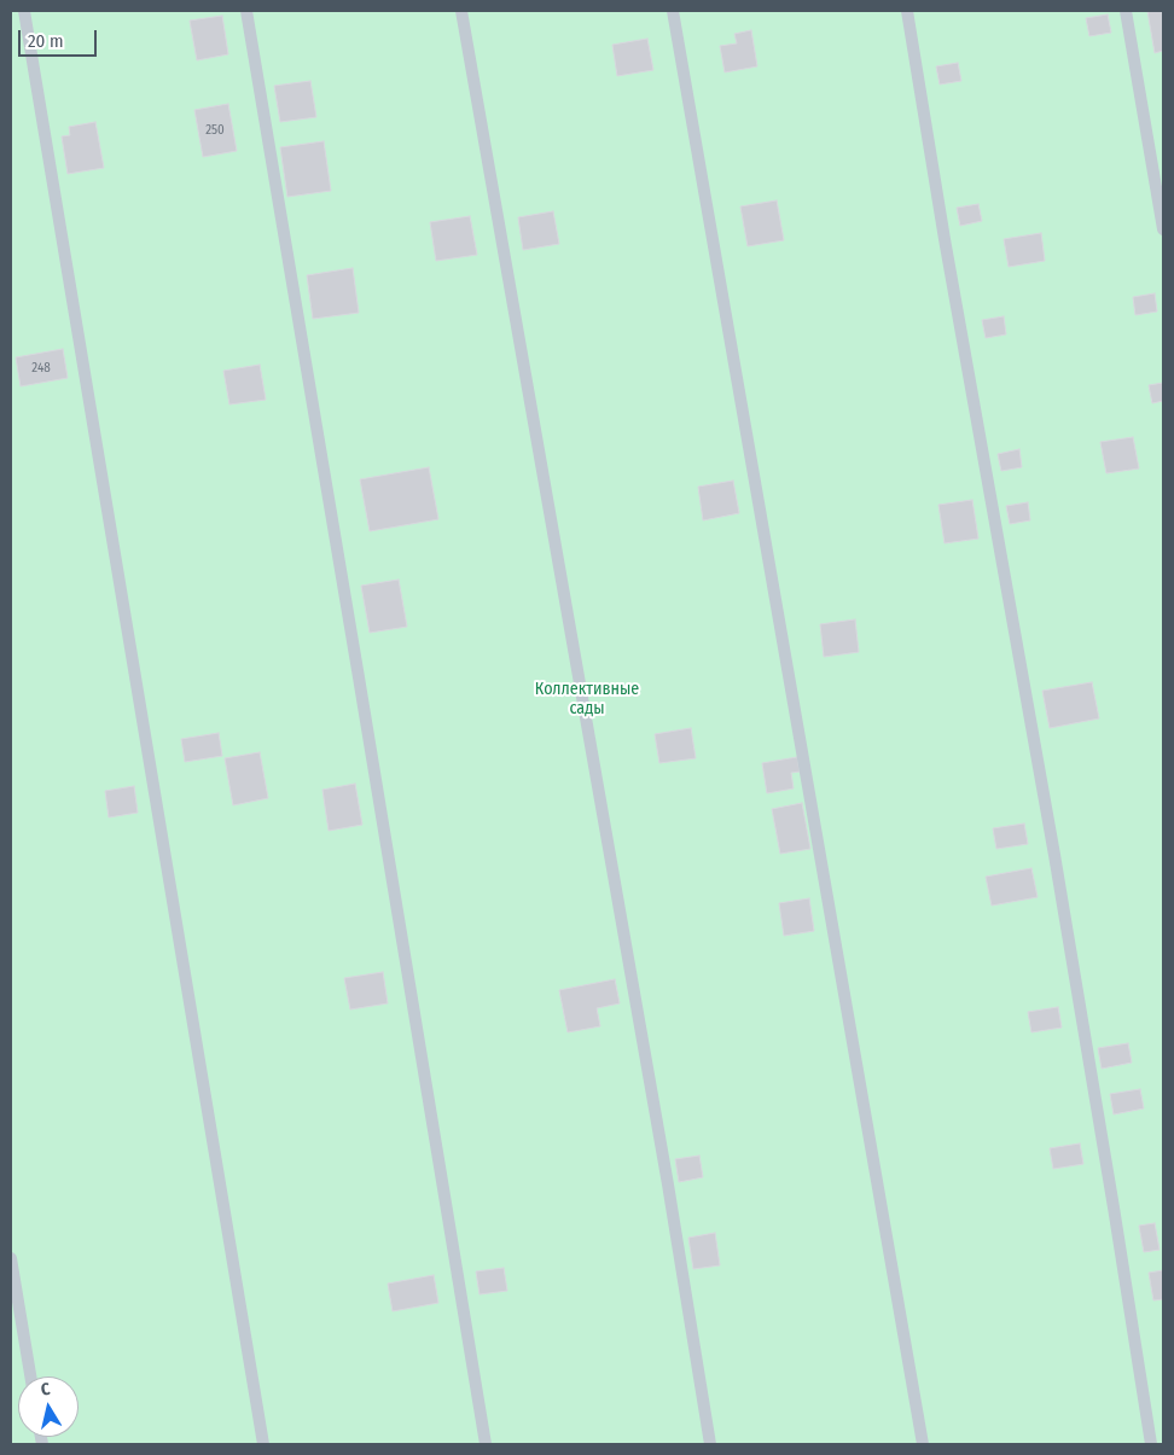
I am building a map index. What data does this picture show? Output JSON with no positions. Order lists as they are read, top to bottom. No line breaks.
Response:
{"parks":["Коллективные сады"],"house_numbers":["250","248"],"scale_bar":"20 m","north":"top"}
